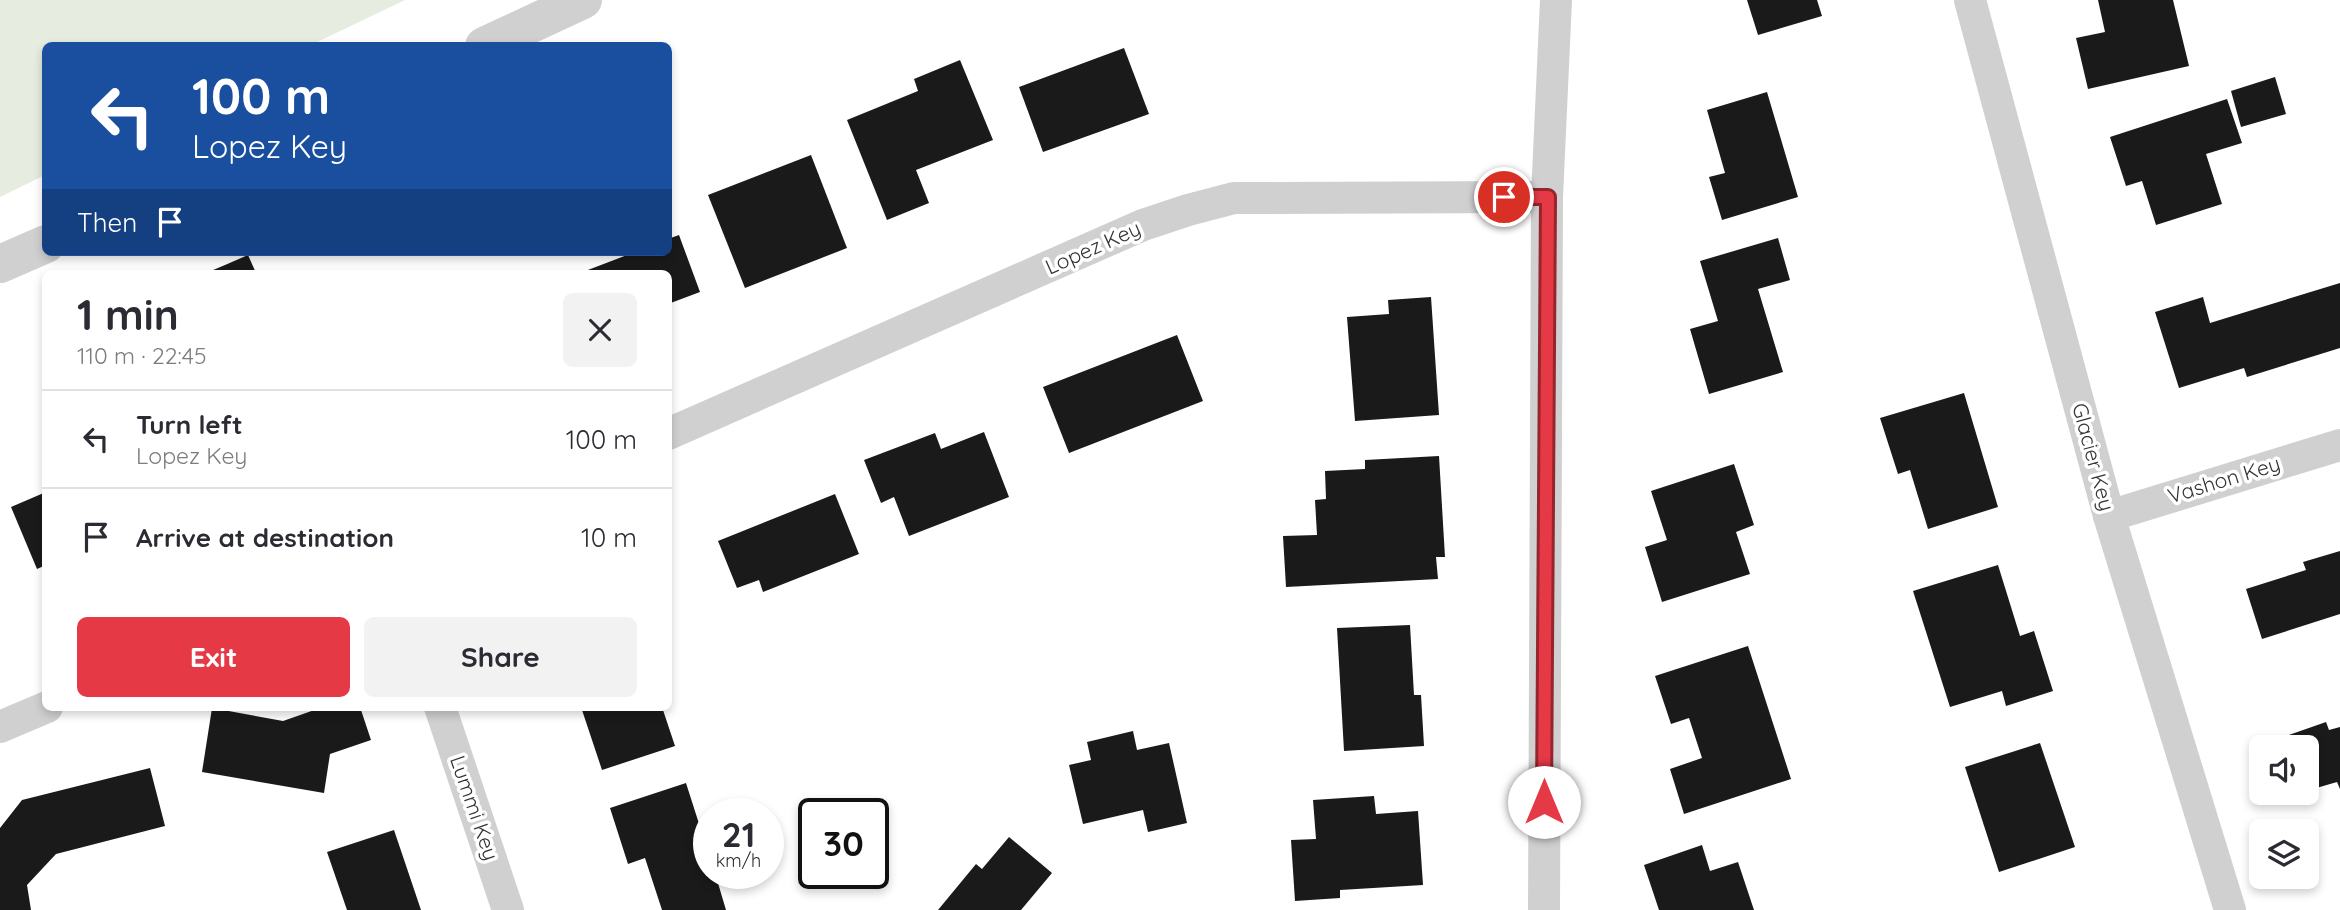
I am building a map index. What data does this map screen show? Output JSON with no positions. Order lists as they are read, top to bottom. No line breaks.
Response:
{"streets":{"street":["Lopez Key","Glacier Key","Vashon Key","Lummi Key"]},"crossings":[["Glacier Key","Vashon Key"]],"page":{"turn":["100 m","Lopez Key"],"then":"Then","heading":["1 min","110 m · 22:45"],"list":[{"name":"Turn left","note":"Lopez Key","value":"100 m"},{"name":"Arrive at destination","value":"10 m"}],"buttons":["Exit","Share"],"speed":"21 km/h","limit":"30"}}
